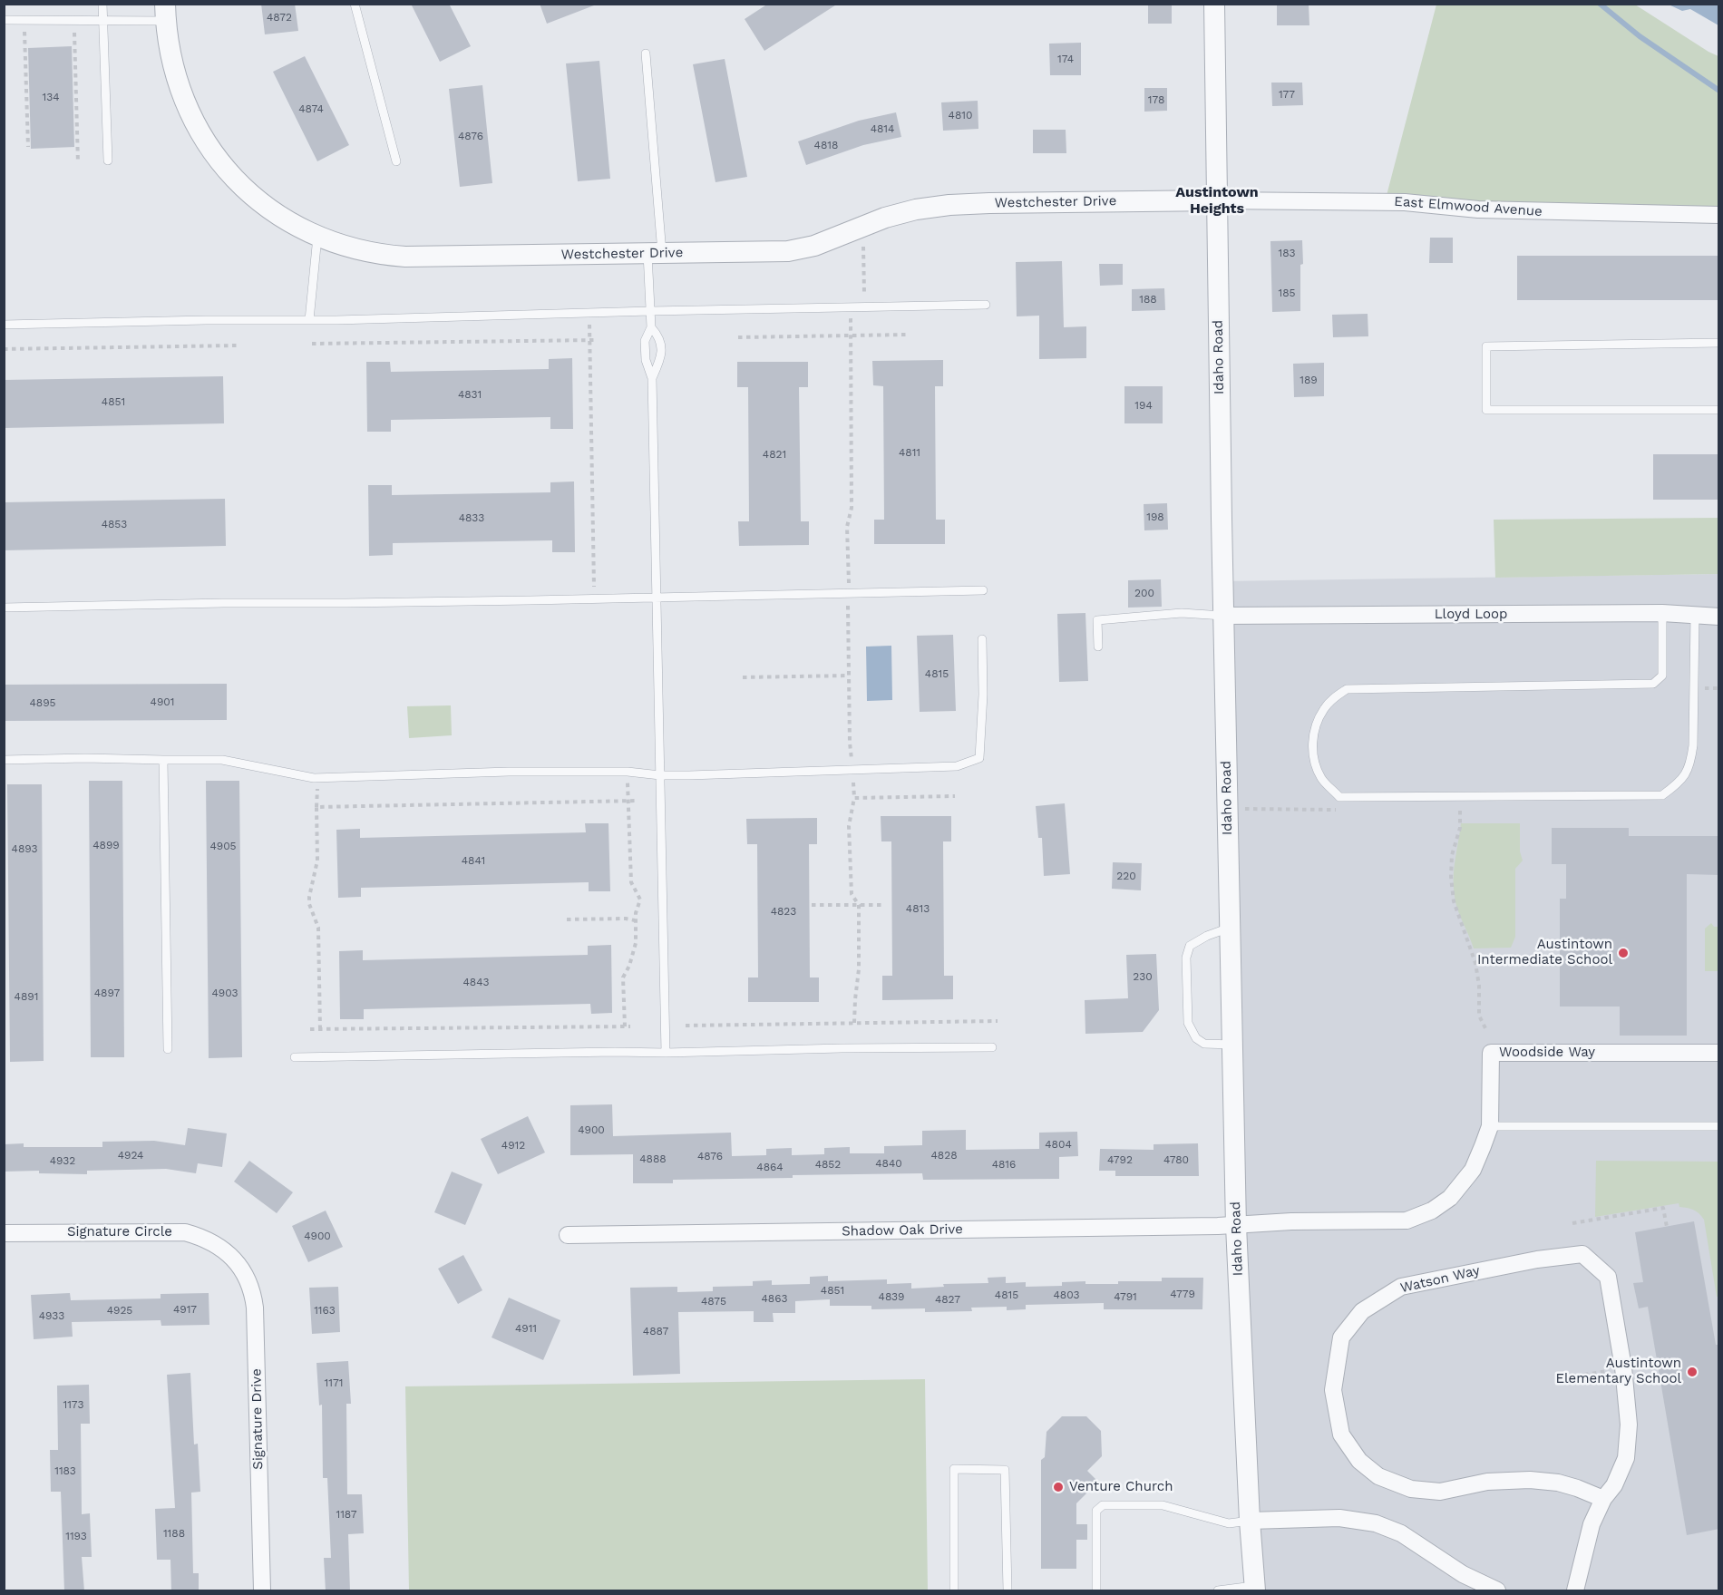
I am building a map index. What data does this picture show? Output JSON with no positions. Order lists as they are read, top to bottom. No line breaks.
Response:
{"streets":{"street":["Westchester Drive","East Elmwood Avenue","Idaho Road","Lloyd Loop","Woodside Way","Shadow Oak Drive","Signature Circle","Watson Way","Signature Drive"]},"crossings":[["Westchester Drive","East Elmwood Avenue"],["Westchester Drive","Idaho Road"],["East Elmwood Avenue","Idaho Road"],["Idaho Road","Lloyd Loop"],["Idaho Road","Woodside Way"],["Idaho Road","Shadow Oak Drive"],["Woodside Way","Shadow Oak Drive"],["Signature Circle","Signature Drive"]],"districts":["Austintown Heights"],"places":["Austintown Intermediate School","Austintown Elementary School","Venture Church"],"house_numbers":["4872","174","177","134","178","4874","4810","4814","4876","4818","183","185","188","189","4831","4851","194","4811","4821","198","4833","4853","200","4815","4901","4895","4899","4905","4893","4841","220","4813","4823","230","4843","4897","4903","4891","4900","4804","4912","4924","4828","4876","4888","4792","4780","4932","4840","4852","4816","4864","4900","4851","4779","4815","4803","4839","4791","4863","4827","4875","4917","4925","1163","4933","4911","4887","1171","1173","1183","1187","1188","1193"]}
